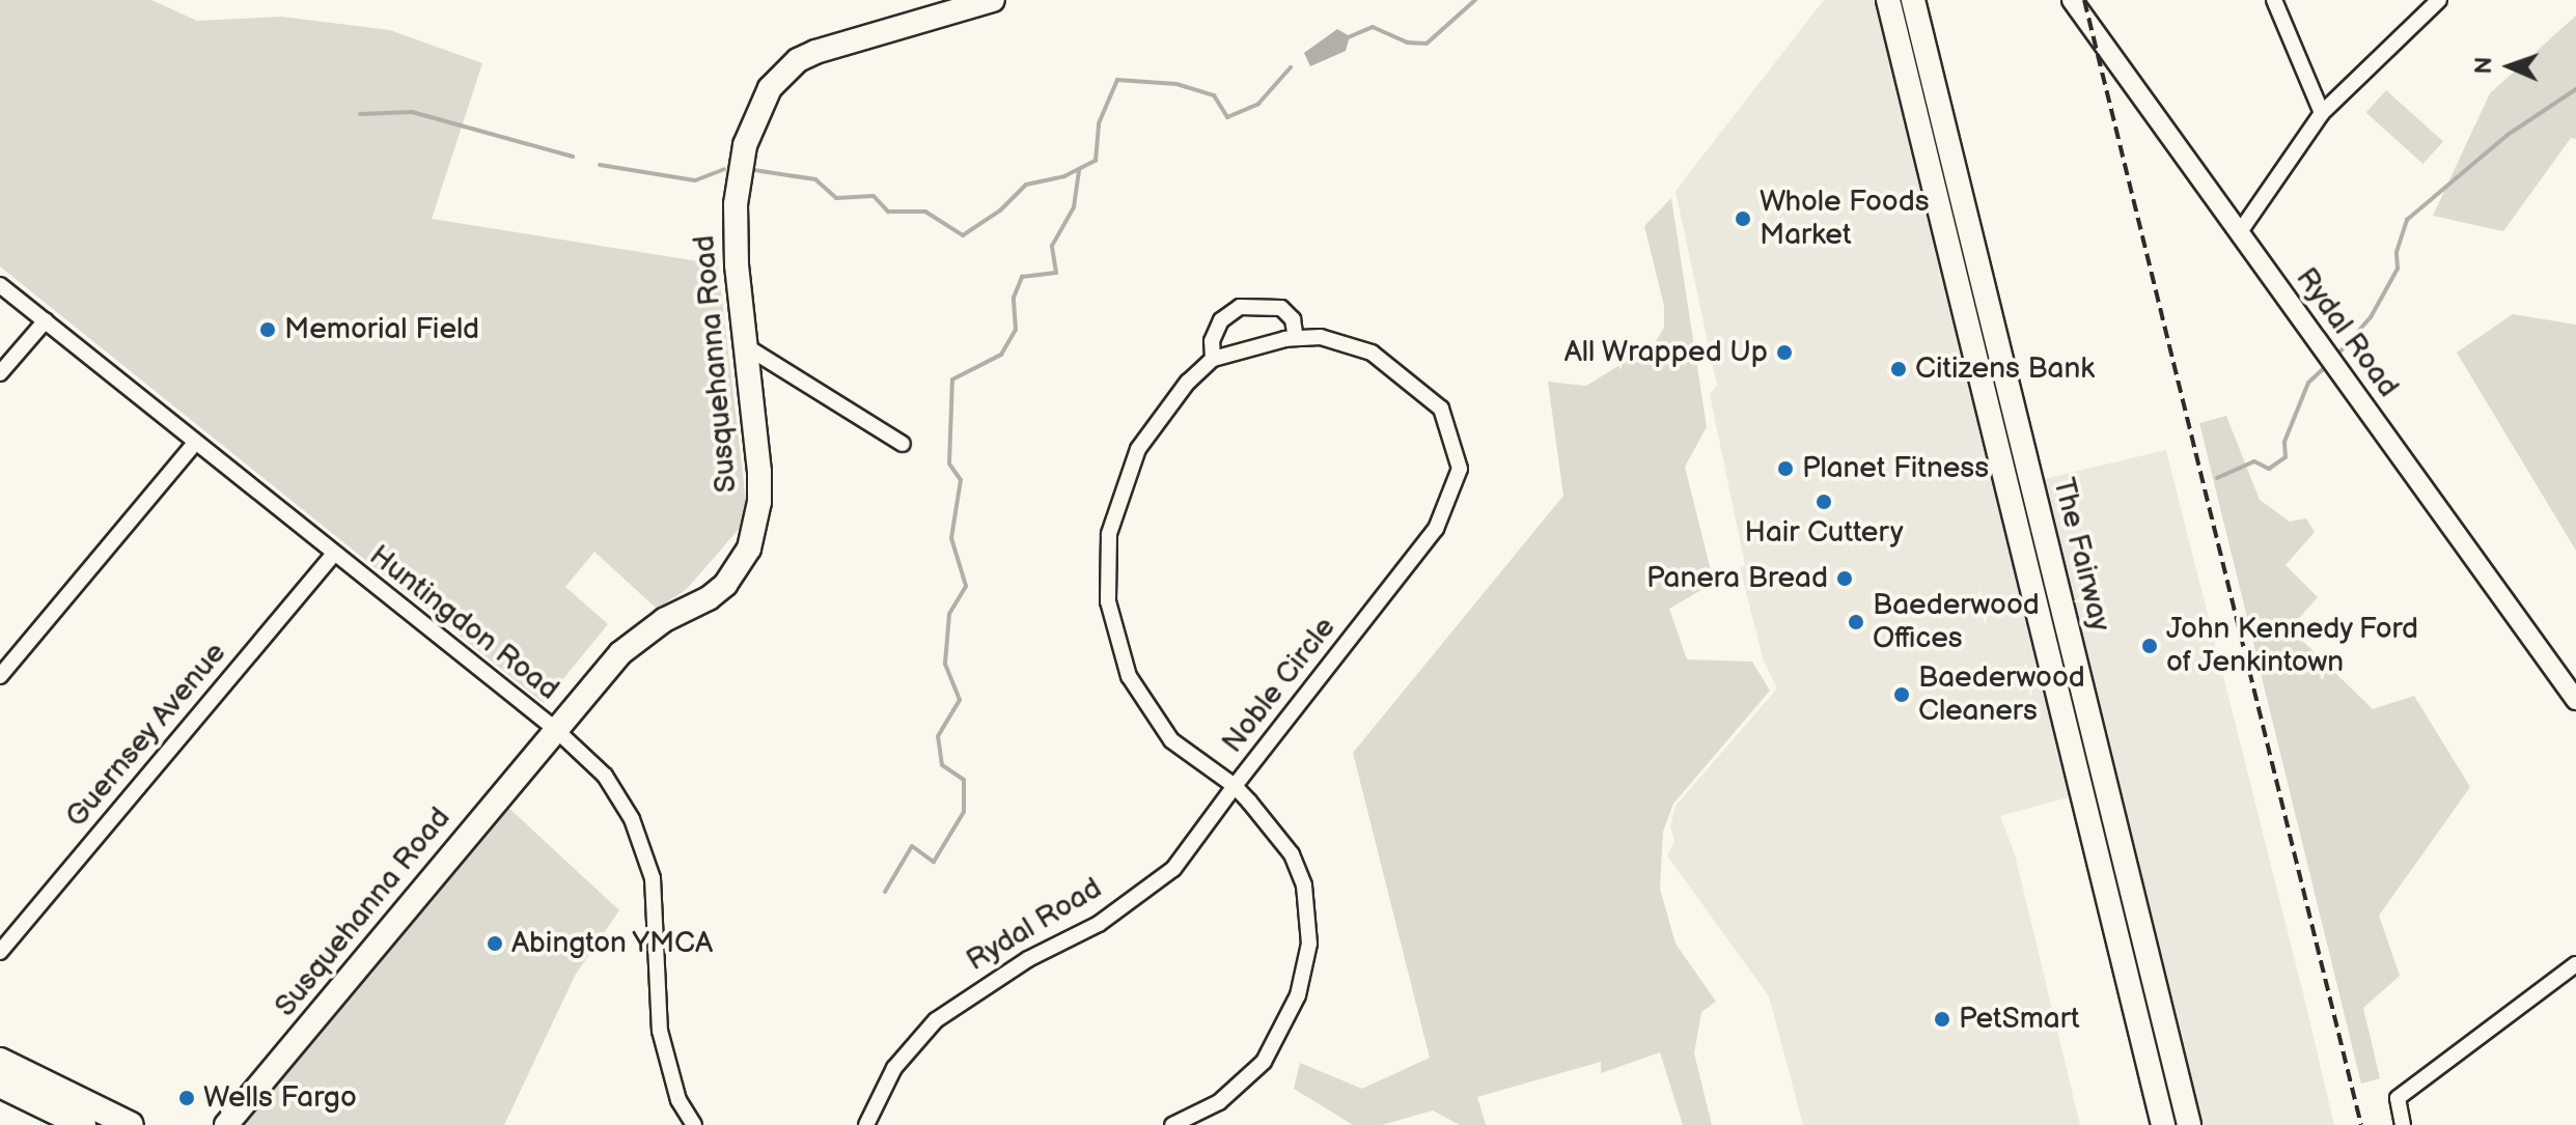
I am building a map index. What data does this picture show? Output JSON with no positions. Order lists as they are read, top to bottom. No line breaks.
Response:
{"streets":{"main road":["Susquehanna Road","The Fairway"],"street":["Rydal Road","Huntingdon Road","Noble Circle","Guernsey Avenue"]},"crossings":[["Rydal Road","Noble Circle"],["Susquehanna Road","Huntingdon Road"],["Huntingdon Road","Guernsey Avenue"]],"places":["Whole Foods Market","Memorial Field","All Wrapped Up","Citizens Bank","Planet Fitness","Hair Cuttery","Panera Bread","Baederwood Offices","John Kennedy Ford of Jenkintown","Baederwood Cleaners","Abington YMCA","PetSmart","Wells Fargo"],"north":"left"}
